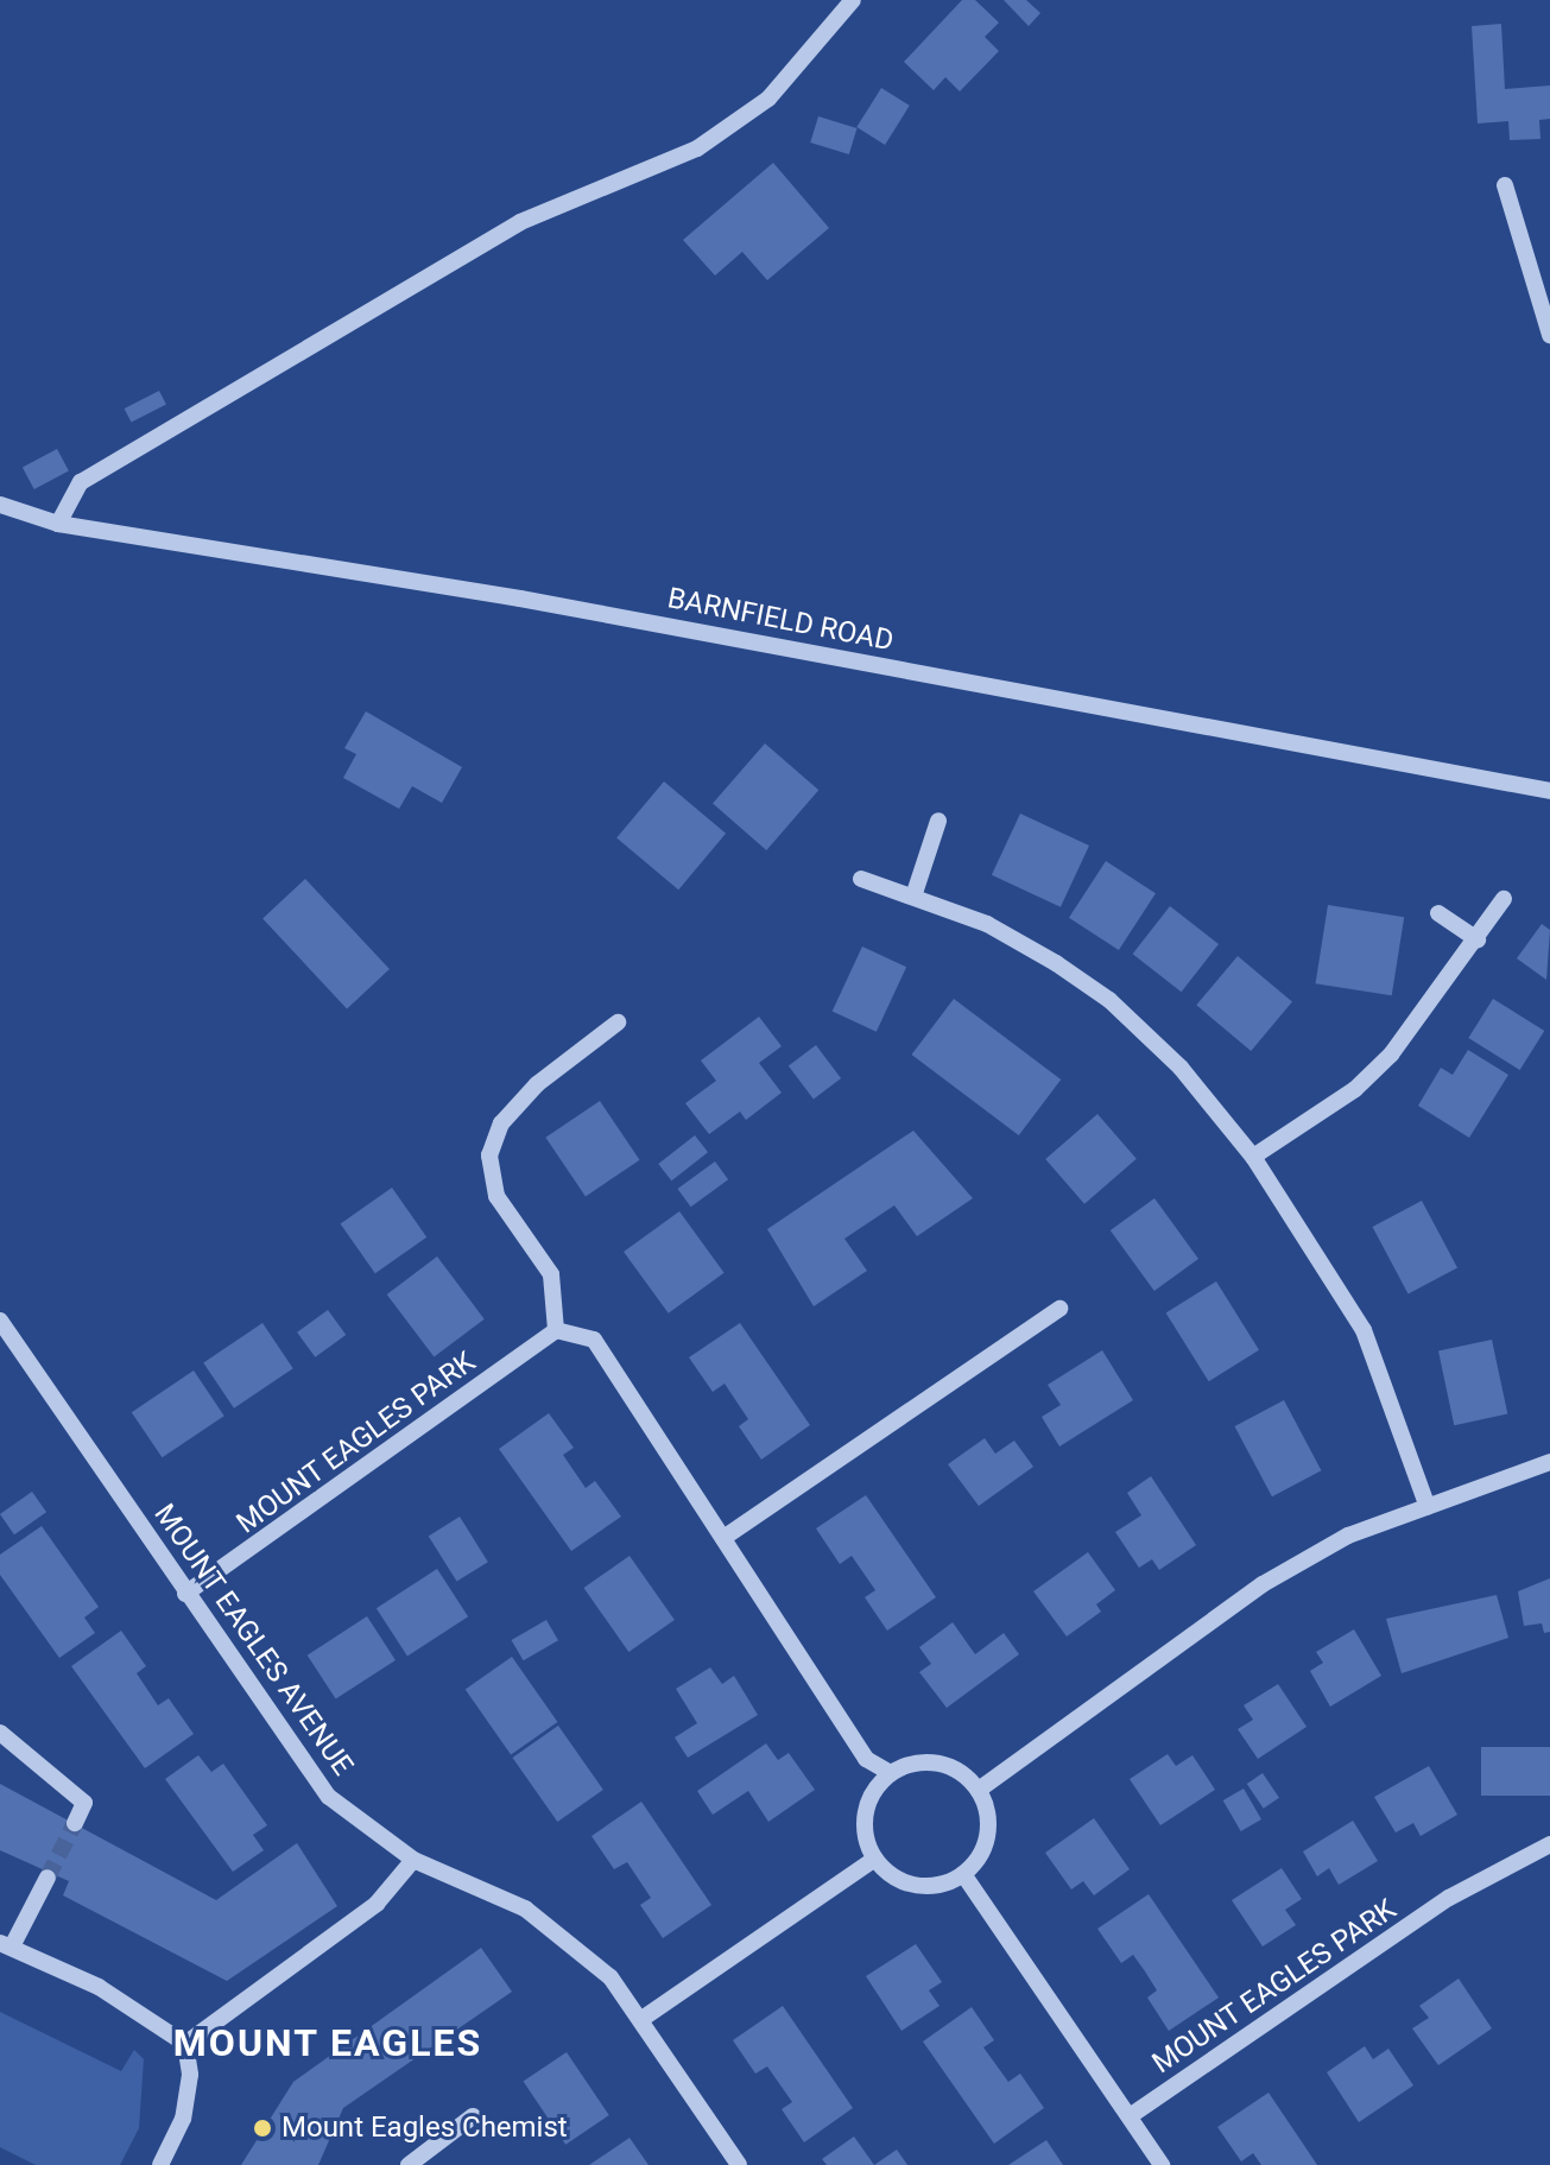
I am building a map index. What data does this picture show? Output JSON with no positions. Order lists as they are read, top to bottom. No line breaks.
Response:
{"streets":{"street":["BARNFIELD ROAD","MOUNT EAGLES PARK","MOUNT EAGLES AVENUE"]},"crossings":[["MOUNT EAGLES PARK","MOUNT EAGLES AVENUE"]],"districts":["MOUNT EAGLES"],"places":["Mount Eagles Chemist"]}
